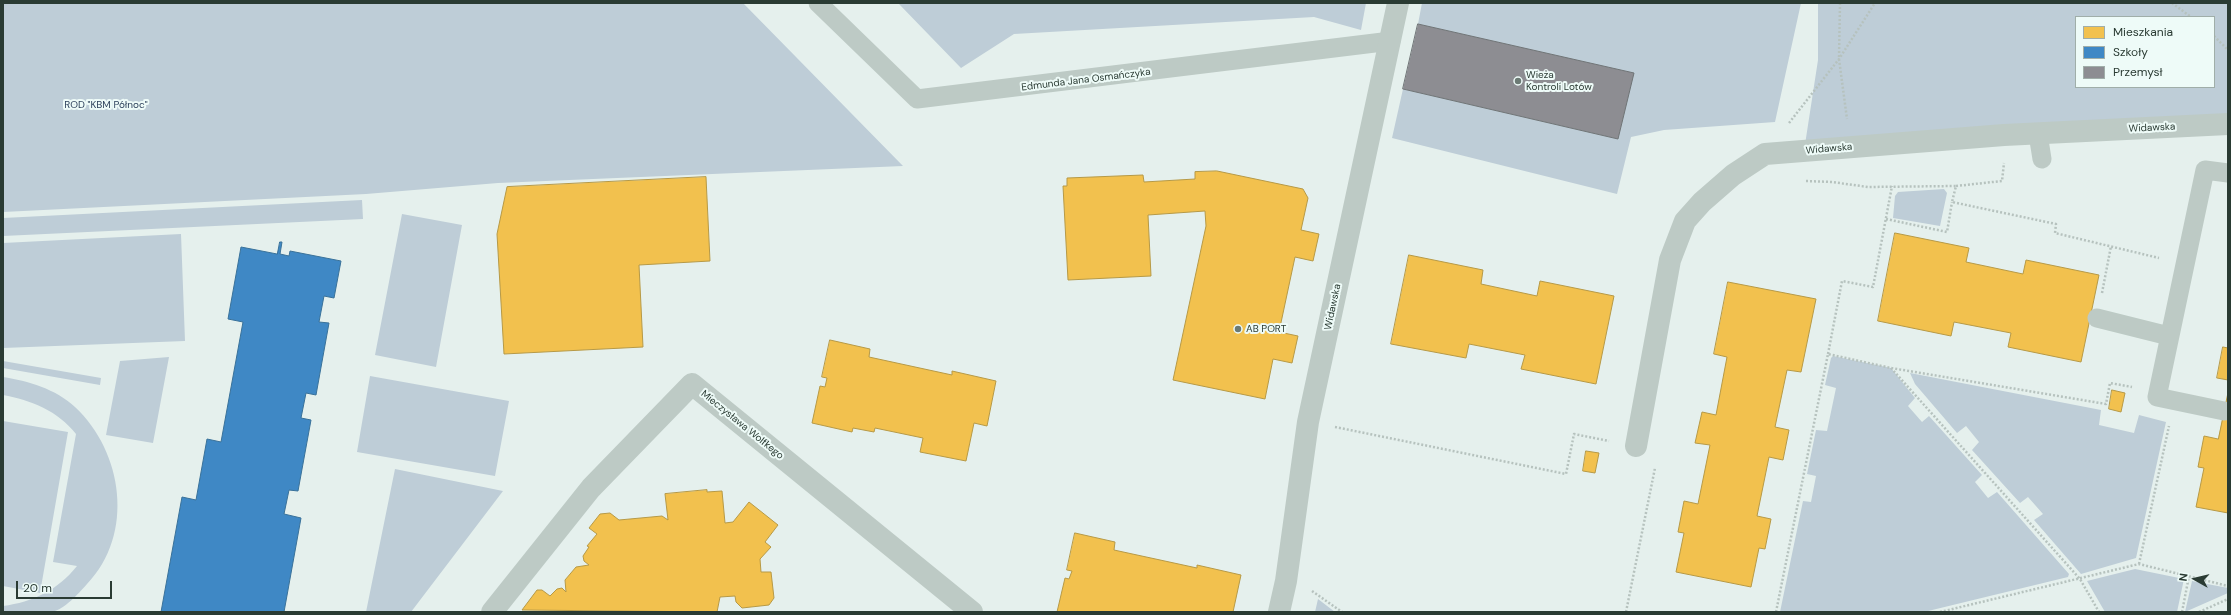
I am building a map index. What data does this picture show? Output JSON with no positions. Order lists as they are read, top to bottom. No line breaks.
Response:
{"streets":{"street":["Widawska","Mieczysława Wolfkego"],"lane":["Edmunda Jana Osmańczyka"]},"crossings":[["Edmunda Jana Osmańczyka","Widawska"]],"parks":["ROD \"KBM Północ\""],"places":["Wieża Kontroli Lotów","AB PORT"],"legend":["Mieszkania","Szkoły","Przemysł"],"scale_bar":"20 m","north":"left"}
